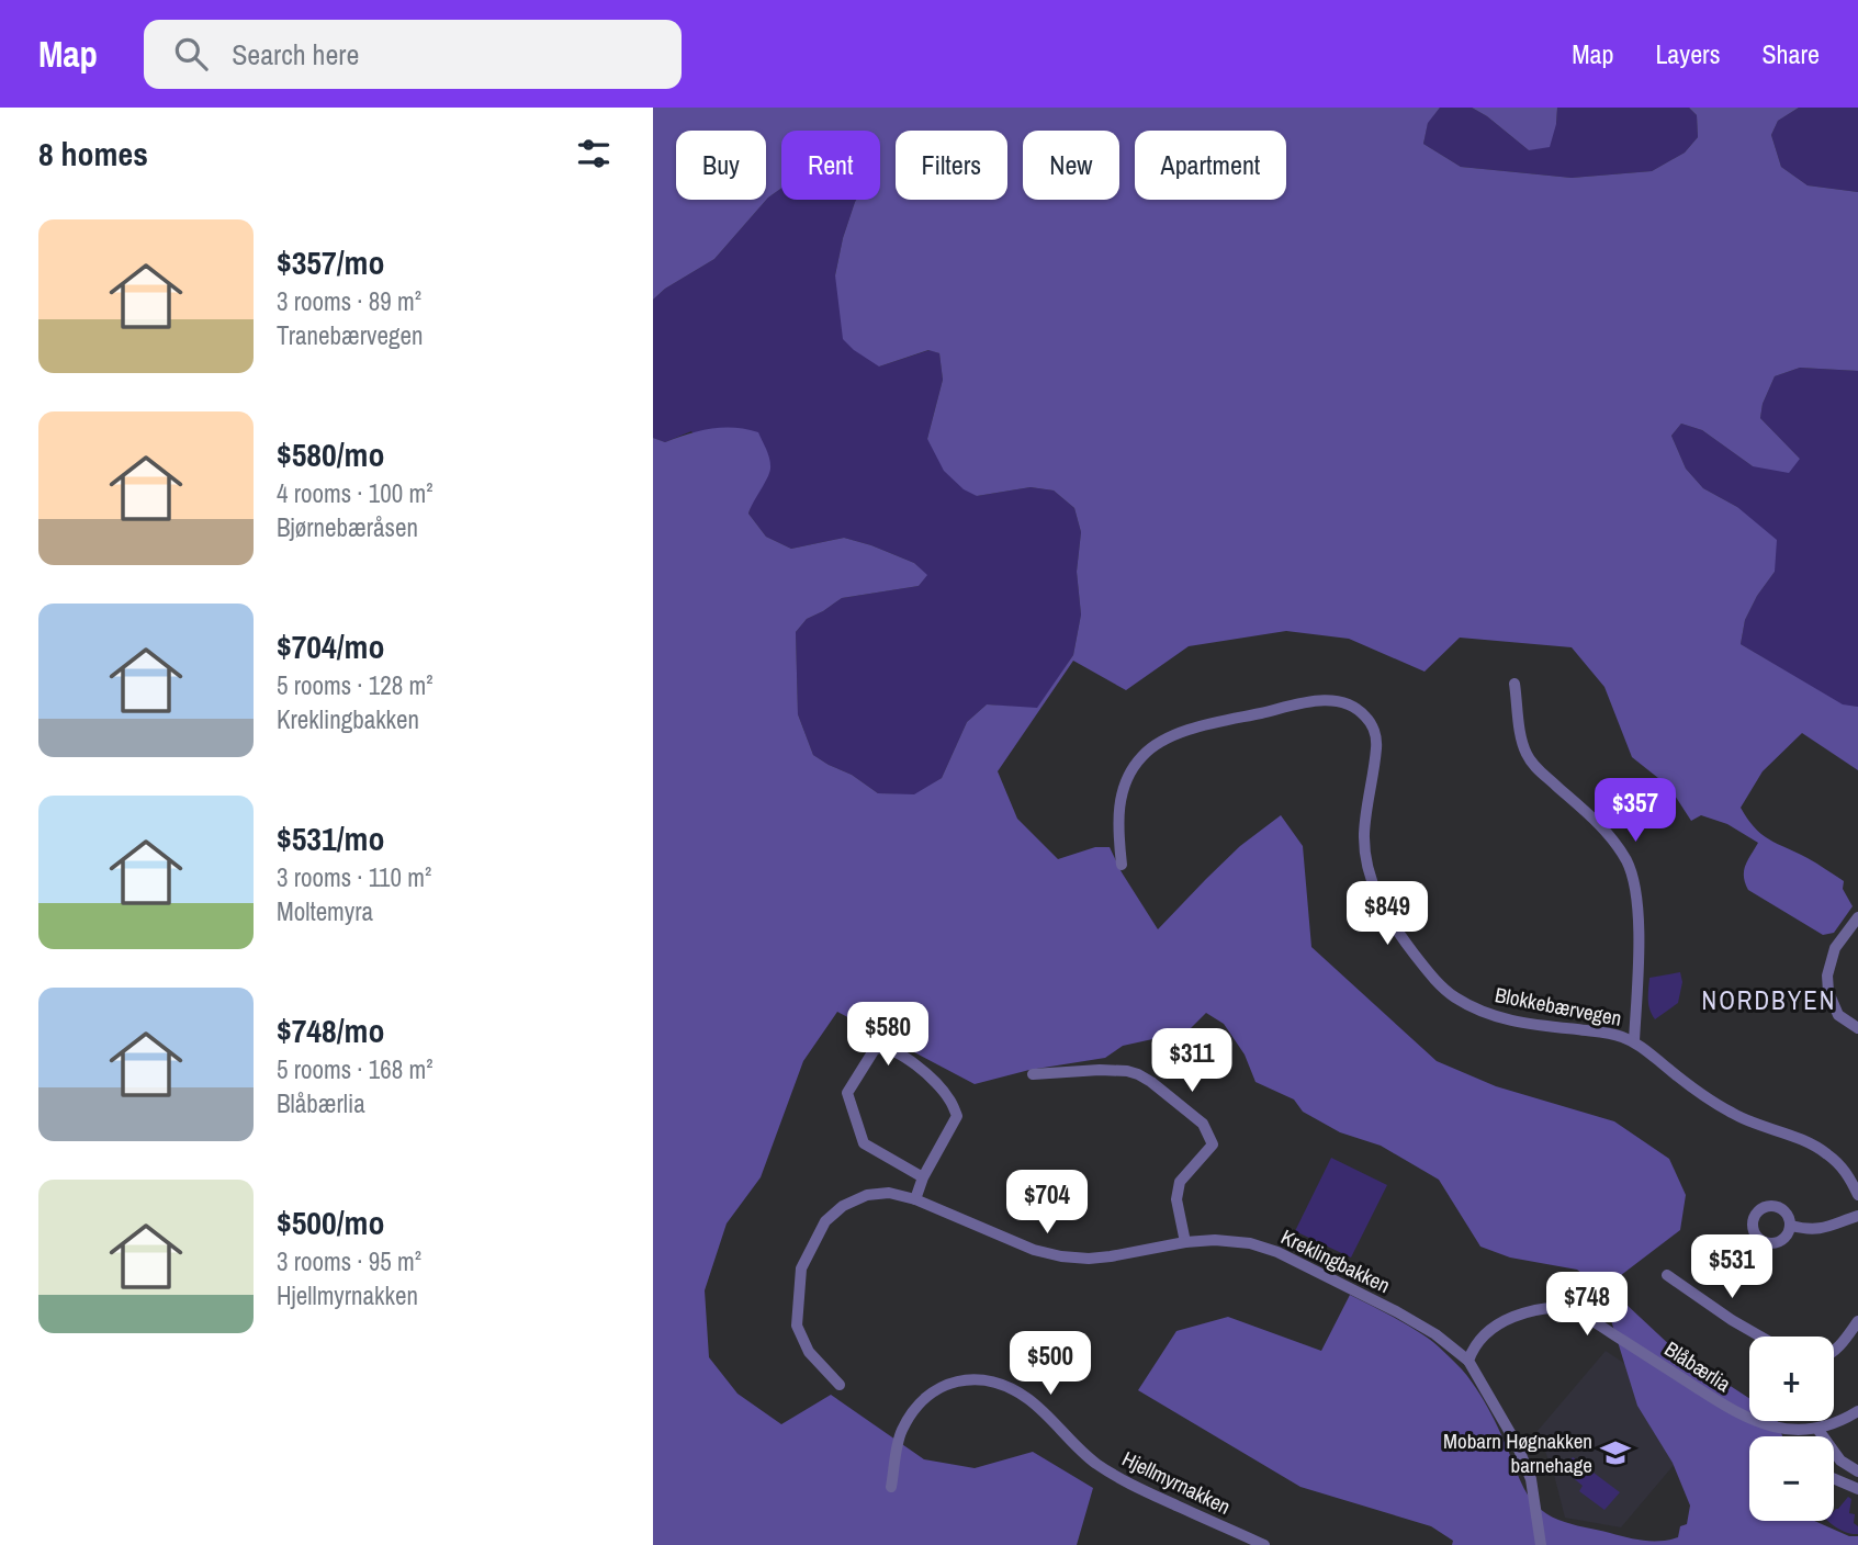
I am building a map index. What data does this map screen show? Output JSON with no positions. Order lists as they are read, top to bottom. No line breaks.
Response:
{"streets":{"street":["Blokkebærvegen","Kreklingbakken","Blåbærlia","Hjellmyrnakken"]},"crossings":[["Kreklingbakken","Blåbærlia"]],"districts":["NORDBYEN"],"places":{"school or university":["Mobarn Høgnakken barnehage"]},"page":{"header":"Map","search":"Search here","nav":["Map","Layers","Share"],"heading":"8 homes","chip":["Buy","Rent","Filters","New","Apartment"],"list":[{"name":"$357/mo","note":"3 rooms · 89 m² · Tranebærvegen"},{"name":"$580/mo","note":"4 rooms · 100 m² · Bjørnebæråsen"},{"name":"$704/mo","note":"5 rooms · 128 m² · Kreklingbakken"},{"name":"$531/mo","note":"3 rooms · 110 m² · Moltemyra"},{"name":"$748/mo","note":"5 rooms · 168 m² · Blåbærlia"},{"name":"$500/mo","note":"3 rooms · 95 m² · Hjellmyrnakken"}],"price":["$357","$849","$580","$311","$704","$531","$748","$500"],"map_buttons":["+","−"]}}
